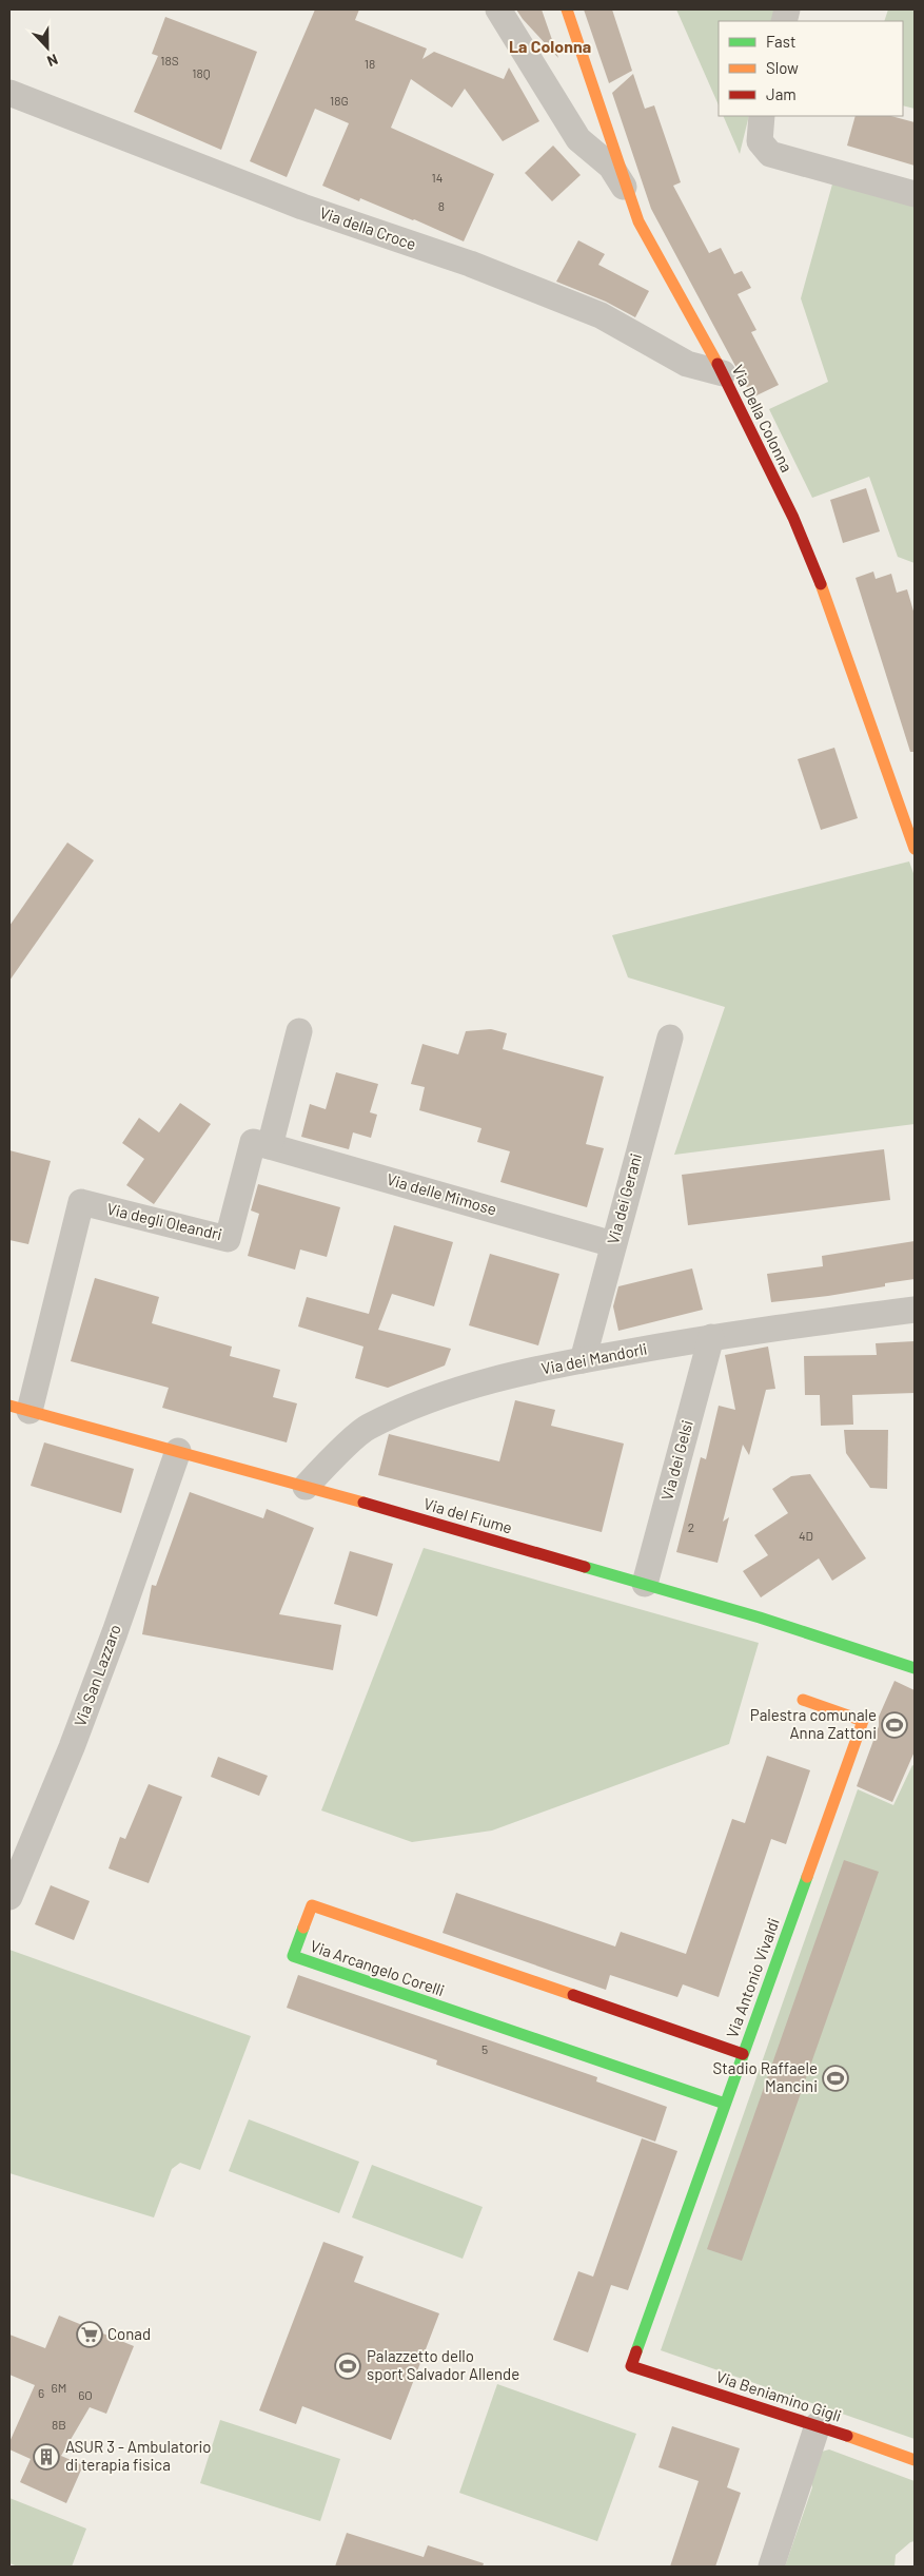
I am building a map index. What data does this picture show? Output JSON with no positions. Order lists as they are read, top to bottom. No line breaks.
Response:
{"streets":{"street":["Via della Croce","Via Della Colonna","Via delle Mimose","Via dei Gerani","Via degli Oleandri","Via dei Mandorli","Via dei Gelsi","Via del Fiume","Via San Lazzaro","Via Arcangelo Corelli","Via Antonio Vivaldi","Via Beniamino Gigli"]},"crossings":[["Via della Croce","Via Della Colonna"],["Via delle Mimose","Via dei Gerani"],["Via delle Mimose","Via degli Oleandri"],["Via dei Gerani","Via dei Mandorli"],["Via degli Oleandri","Via del Fiume"],["Via dei Mandorli","Via dei Gelsi"],["Via dei Mandorli","Via del Fiume"],["Via dei Gelsi","Via del Fiume"],["Via del Fiume","Via San Lazzaro"],["Via Arcangelo Corelli","Via Antonio Vivaldi"],["Via Antonio Vivaldi","Via Beniamino Gigli"]],"districts":["La Colonna"],"places":{"sports":["Palestra comunale Anna Zattoni","Stadio Raffaele Mancini","Palazzetto dello sport Salvador Allende"],"supermarket":["Conad"],"building":["ASUR 3 - Ambulatorio di terapia fisica"]},"house_numbers":["18S","18","18Q","18G","14","8","2","4D","5","6M","6","6O","8B"],"legend":["Fast","Slow","Jam"],"north":"bottom"}
